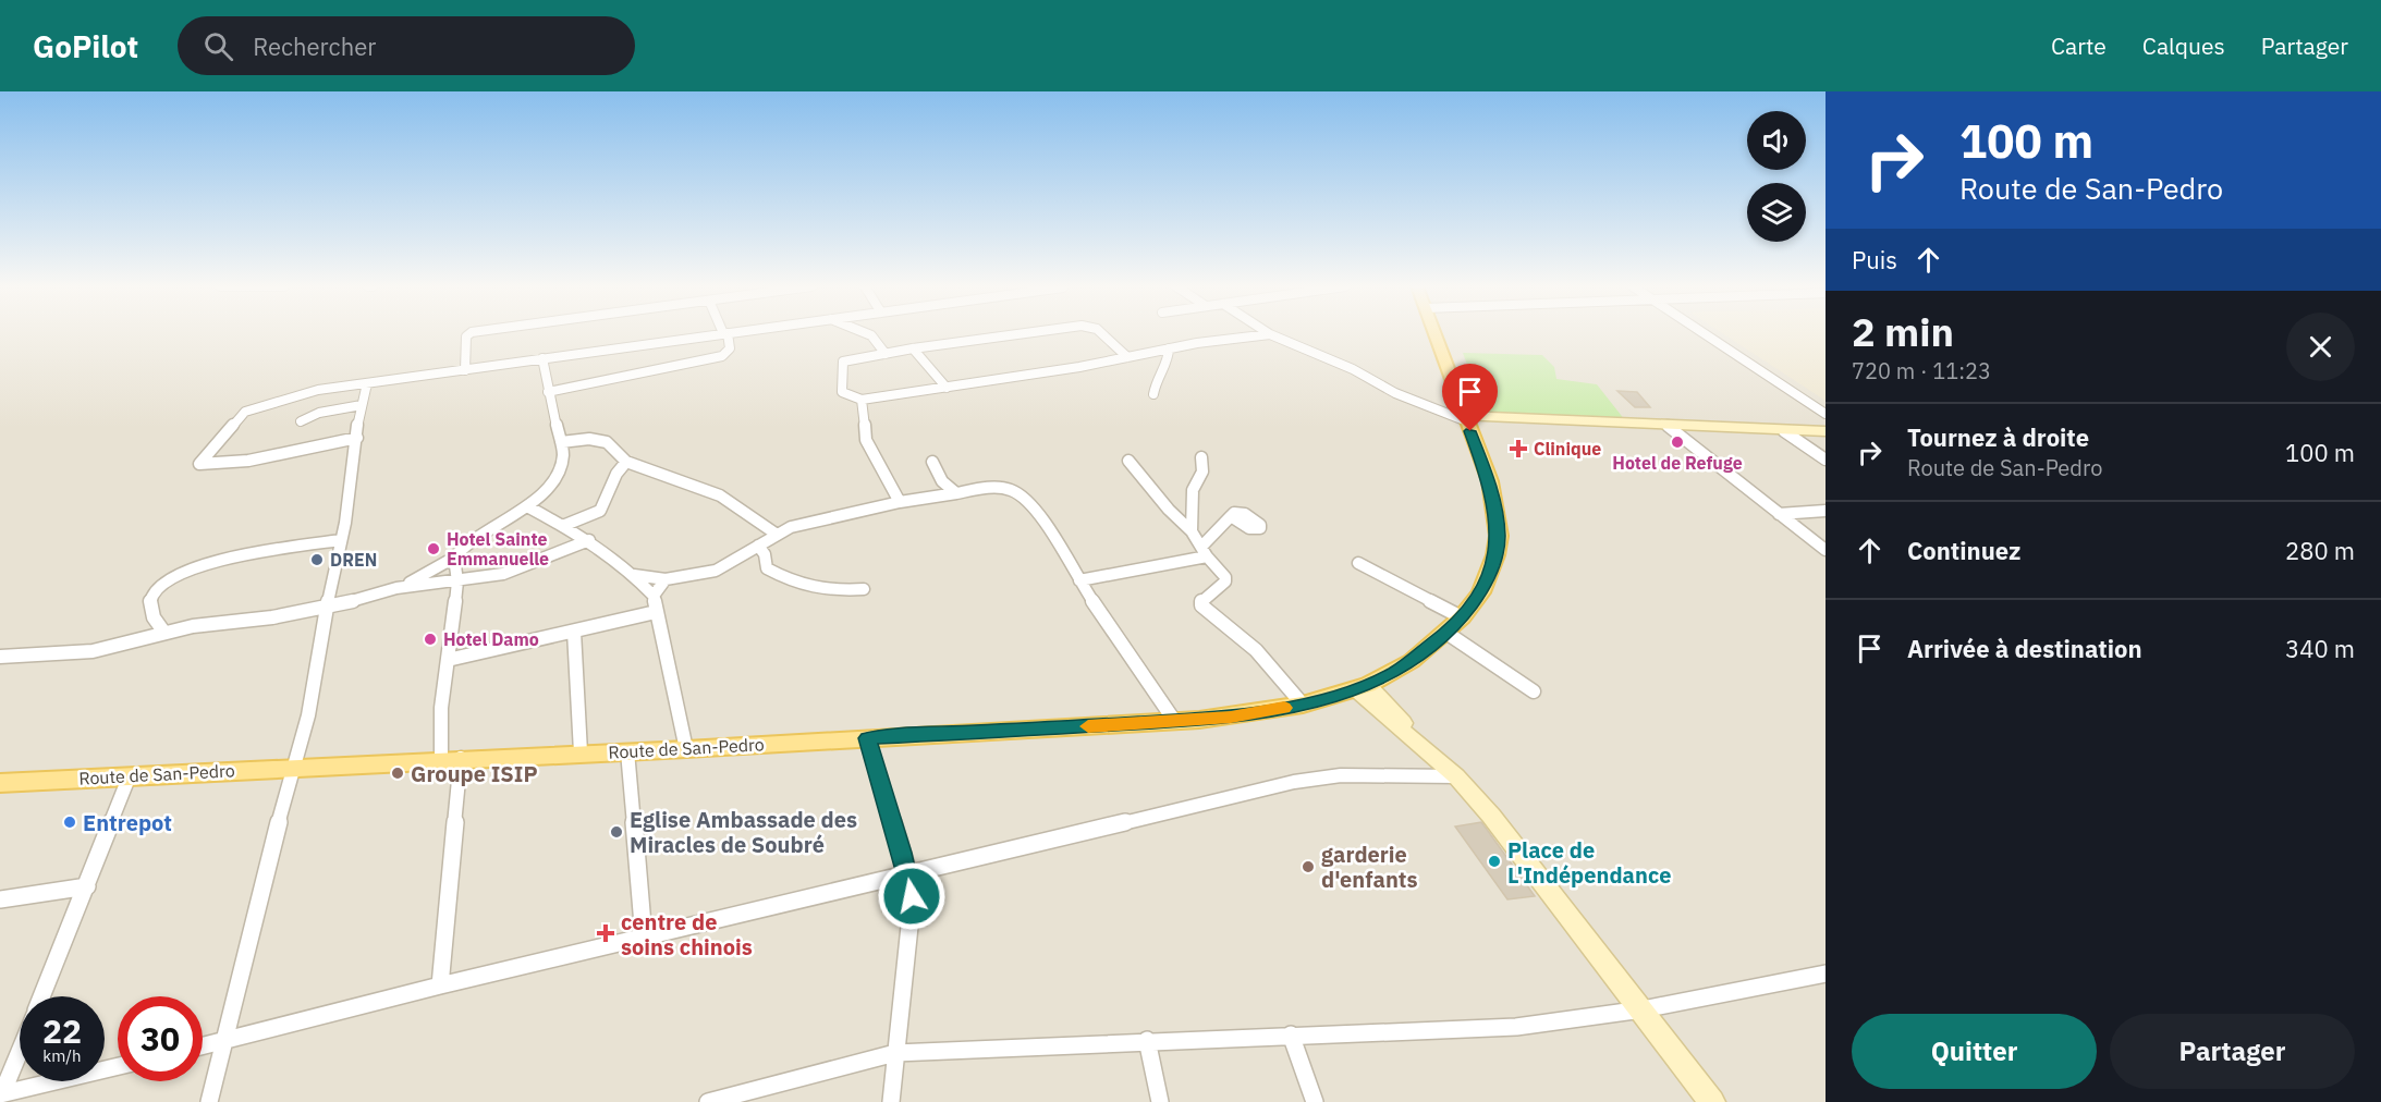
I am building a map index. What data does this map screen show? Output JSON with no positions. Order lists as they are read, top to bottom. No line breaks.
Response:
{"streets":{"main road":["Route de San-Pedro"]},"places":{"other":["Hotel de Refuge","Hotel Sainte Emmanuelle","DREN","Hotel Damo","Groupe ISIP","Entrepot","Eglise Ambassade des Miracles de Soubré","Place de L'Indépendance","garderie d'enfants"],"health":["Clinique","centre de soins chinois"]},"page":{"header":"GoPilot","search":"Rechercher","nav":["Carte","Calques","Partager"],"turn":["100 m","Route de San-Pedro"],"then":"Puis","heading":["2 min","720 m · 11:23"],"list":[{"name":"Tournez à droite","note":"Route de San-Pedro","value":"100 m"},{"name":"Continuez","value":"280 m"},{"name":"Arrivée à destination","value":"340 m"}],"speed":"22 km/h","limit":"30","buttons":["Quitter","Partager"]}}
